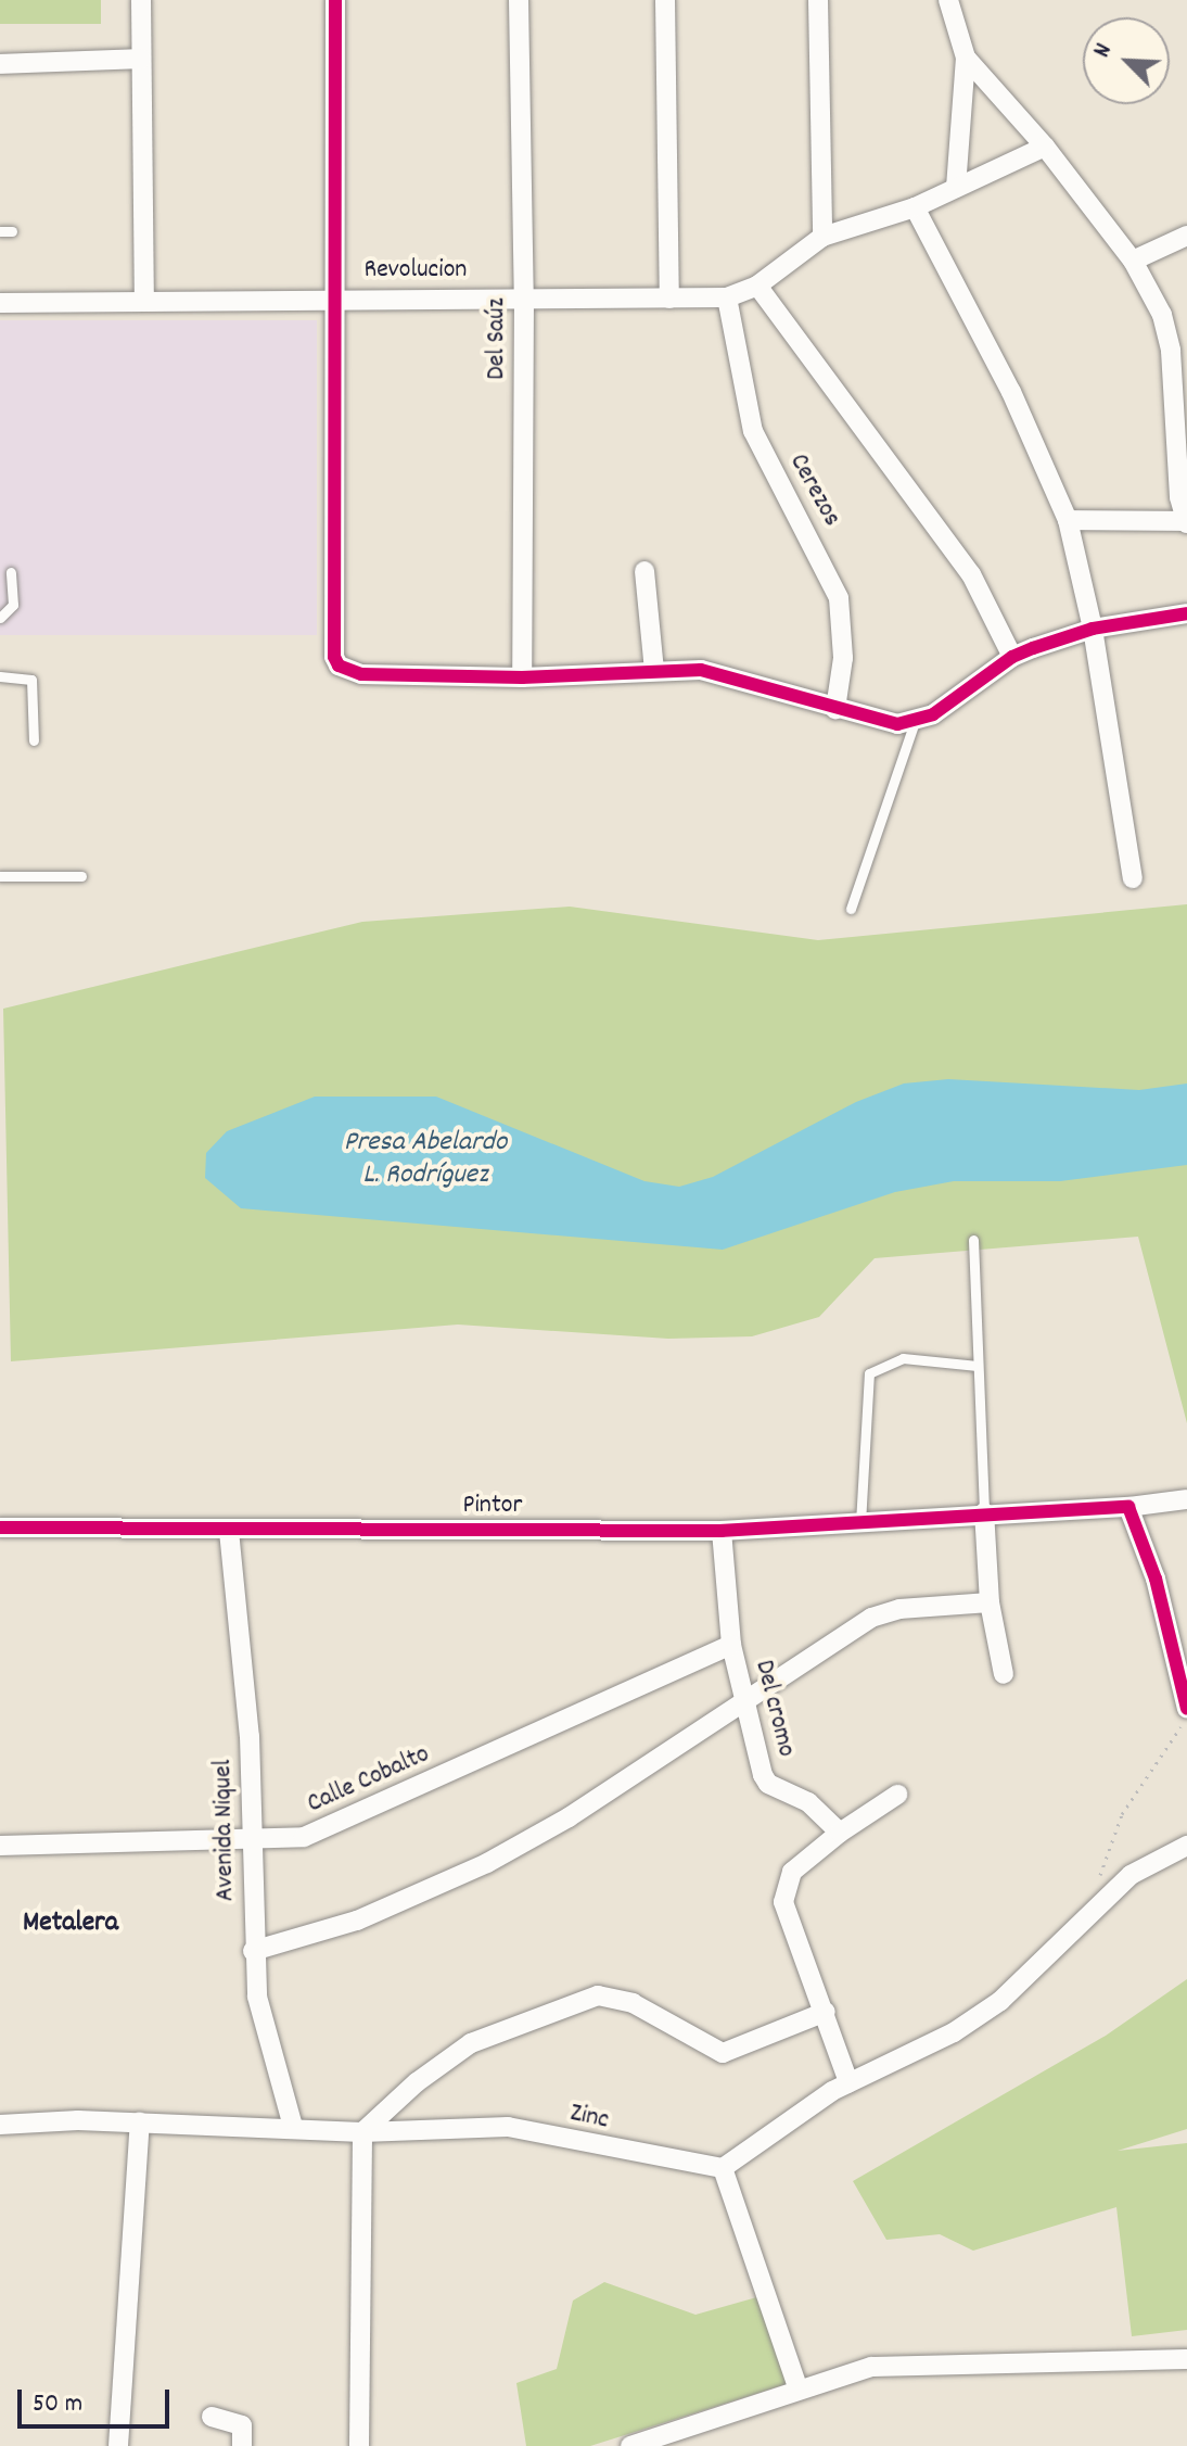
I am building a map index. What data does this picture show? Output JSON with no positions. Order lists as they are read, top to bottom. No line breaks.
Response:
{"streets":{"street":["Revolucion","Del Saúz","Cerezos","Pintor","Del cromo","Calle Cobalto","Avenida Niquel","Zinc"]},"crossings":[["Revolucion","Del Saúz"],["Revolucion","Cerezos"],["Pintor","Del cromo"],["Pintor","Avenida Niquel"],["Del cromo","Calle Cobalto"],["Calle Cobalto","Avenida Niquel"],["Avenida Niquel","Zinc"]],"districts":["Metalera"],"water":["Presa Abelardo L. Rodríguez"],"scale_bar":"50 m","north":"top left"}
